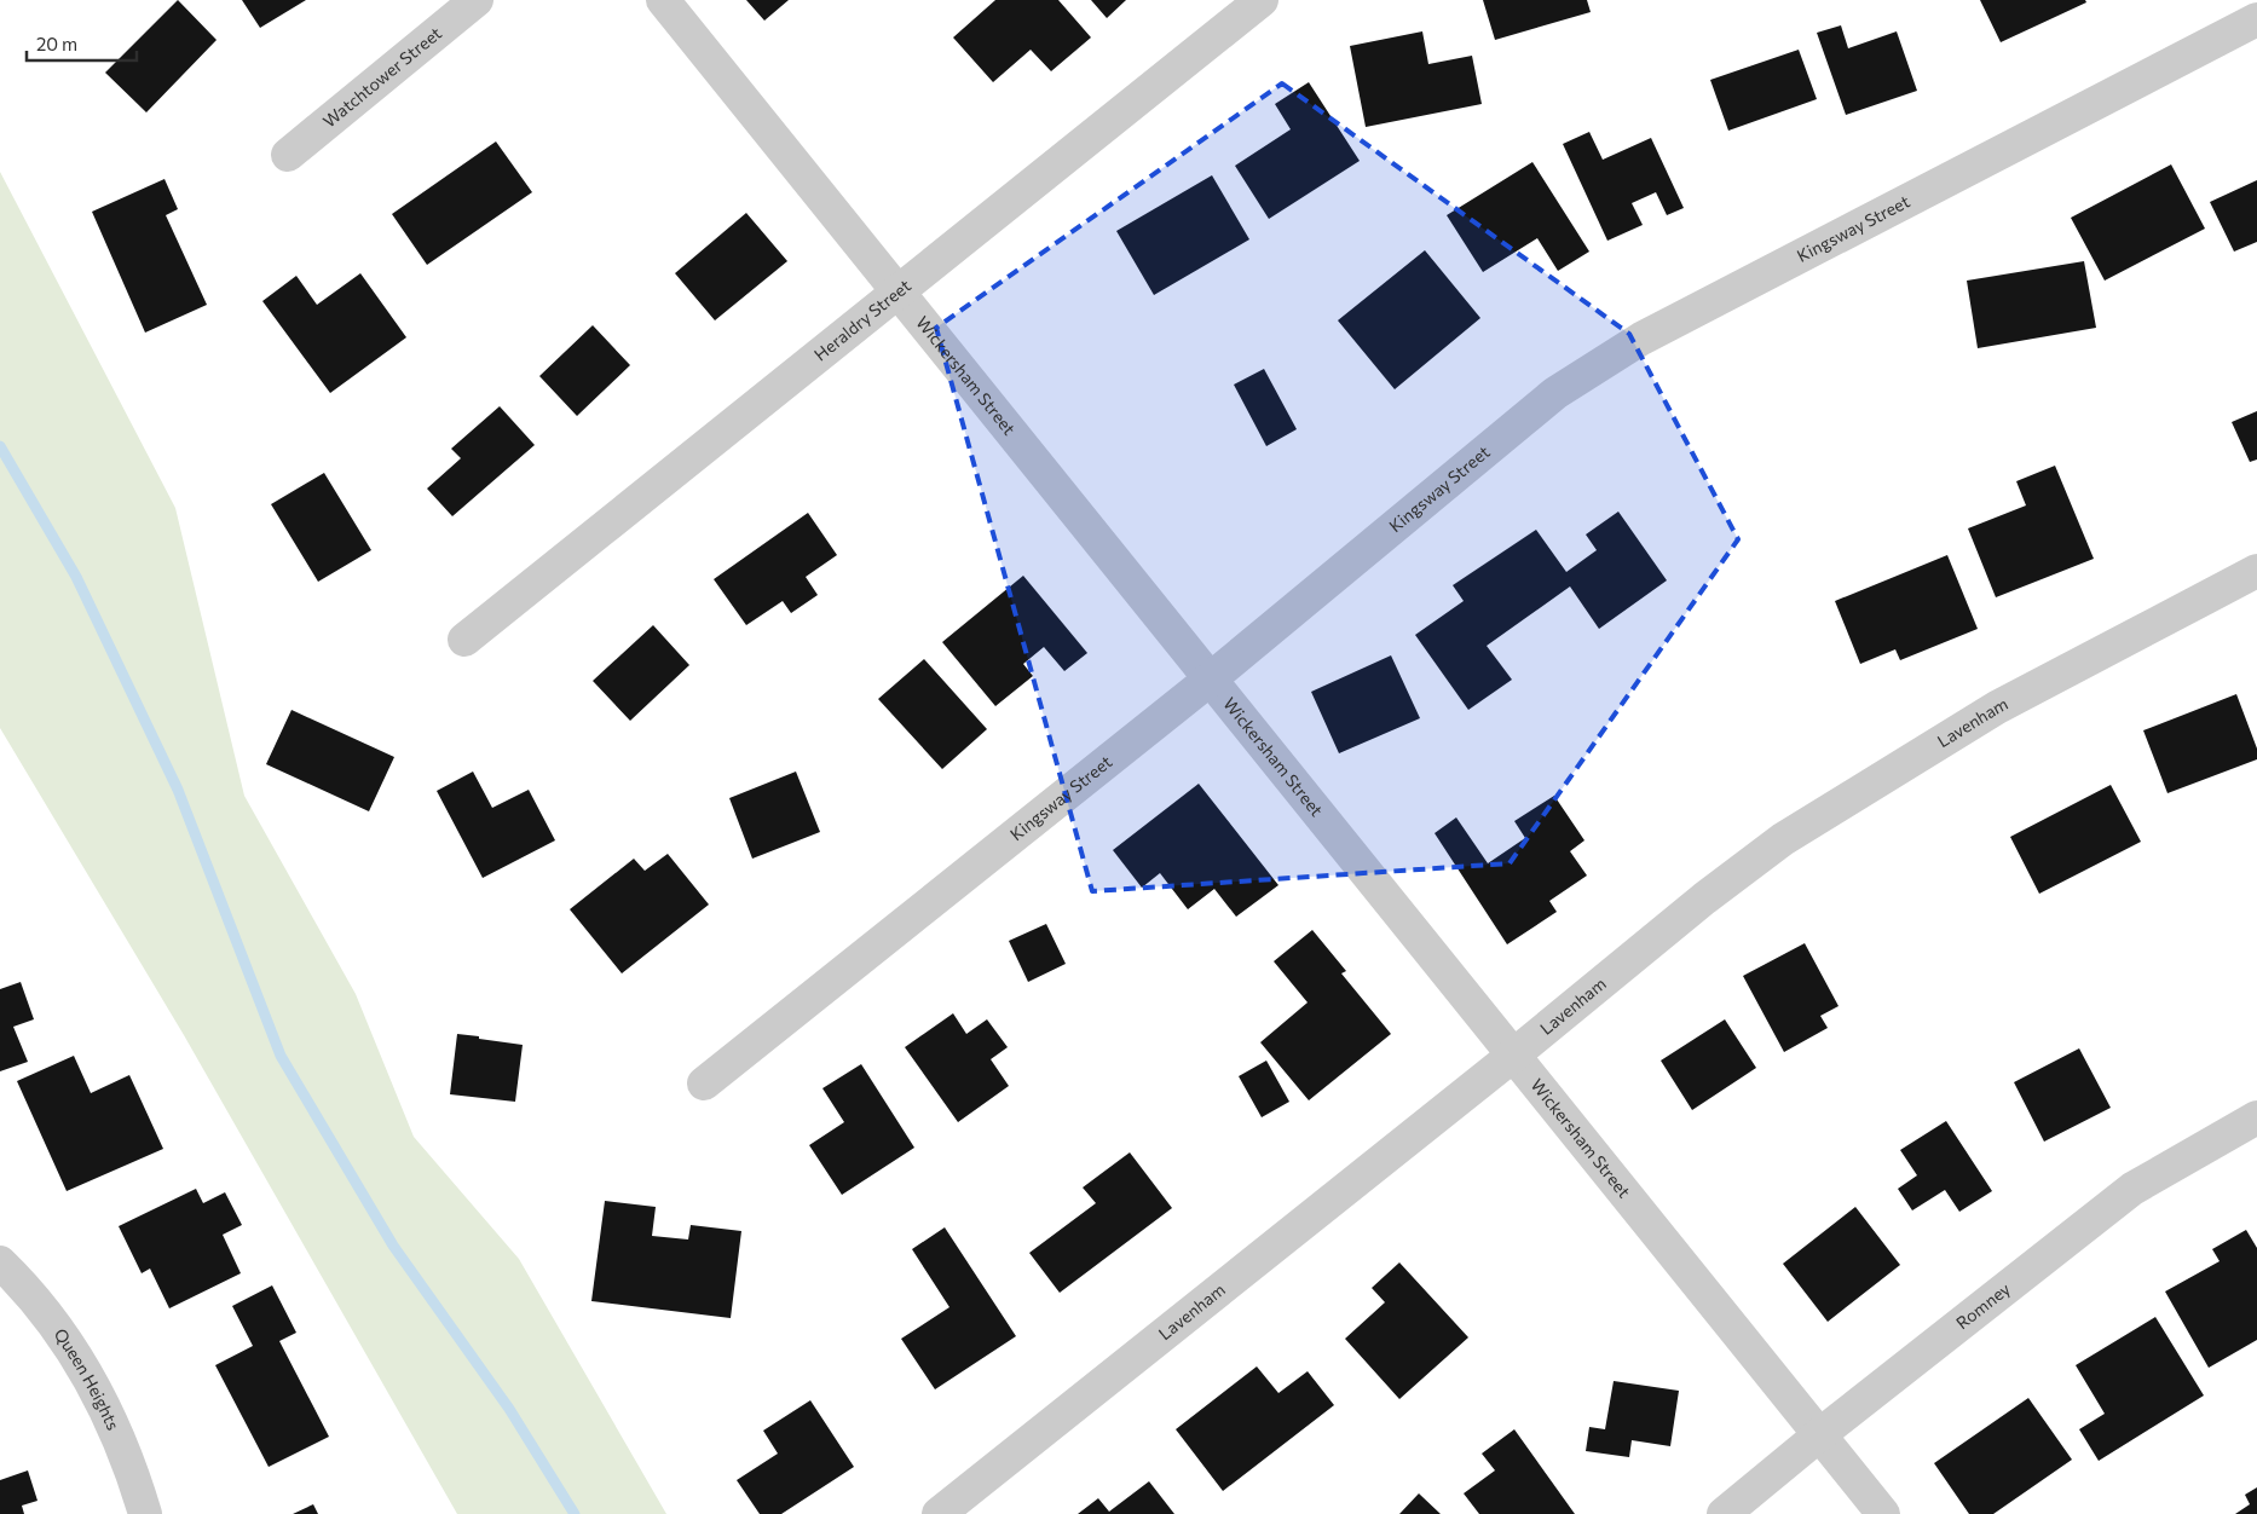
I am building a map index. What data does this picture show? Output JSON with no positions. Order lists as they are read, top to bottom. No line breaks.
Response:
{"streets":{"street":["Watchtower Street","Kingsway Street","Heraldry Street","Wickersham Street","Lavenham","Romney","Queen Heights"]},"crossings":[["Kingsway Street","Wickersham Street"],["Heraldry Street","Wickersham Street"],["Wickersham Street","Lavenham"],["Wickersham Street","Romney"]],"scale_bar":"20 m"}
